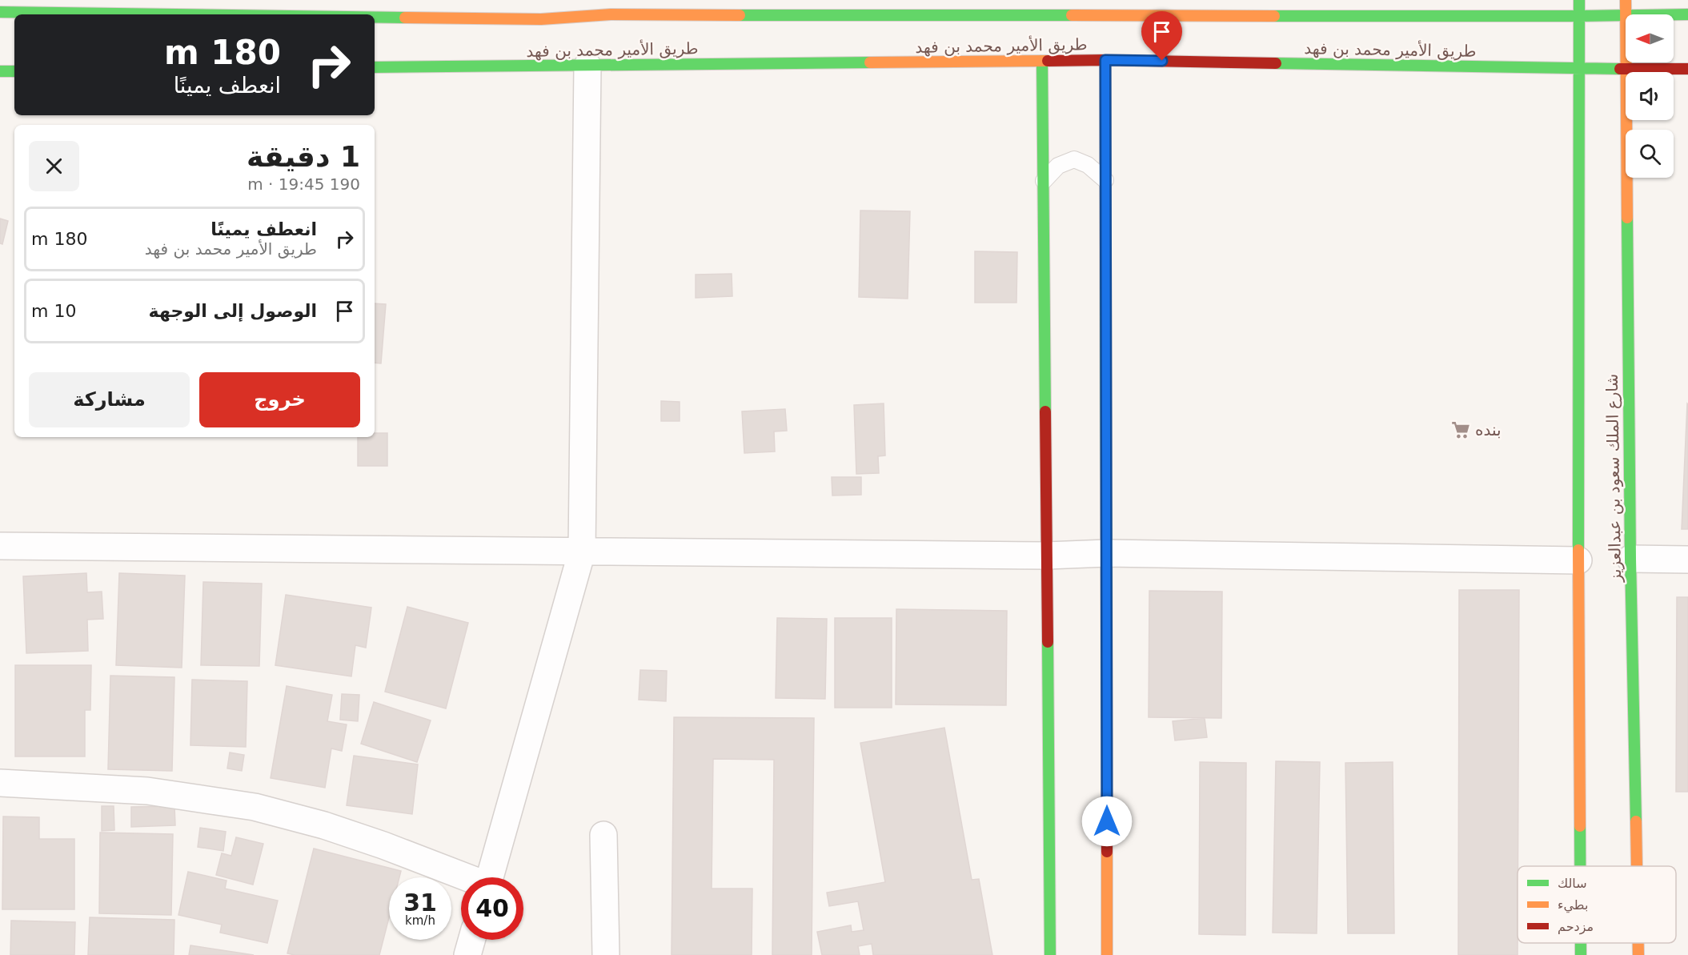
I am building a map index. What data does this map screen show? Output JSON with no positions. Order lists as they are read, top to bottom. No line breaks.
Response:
{"streets":{"main road":["طريق الأمير محمد بن فهد","شارع الملك سعود بن عبدالعزيز"]},"crossings":[["طريق الأمير محمد بن فهد","شارع الملك سعود بن عبدالعزيز"]],"places":{"supermarket":["بنده"]},"legend":["سالك","بطيء","مزدحم"],"north":"left","page":{"turn":["180 m","انعطف يمينًا"],"heading":["1 دقيقة","190 m · 19:45"],"list":[{"name":"انعطف يمينًا","note":"طريق الأمير محمد بن فهد","value":"180 m"},{"name":"الوصول إلى الوجهة","value":"10 m"}],"buttons":["خروج","مشاركة"],"speed":"31 km/h","limit":"40"}}
